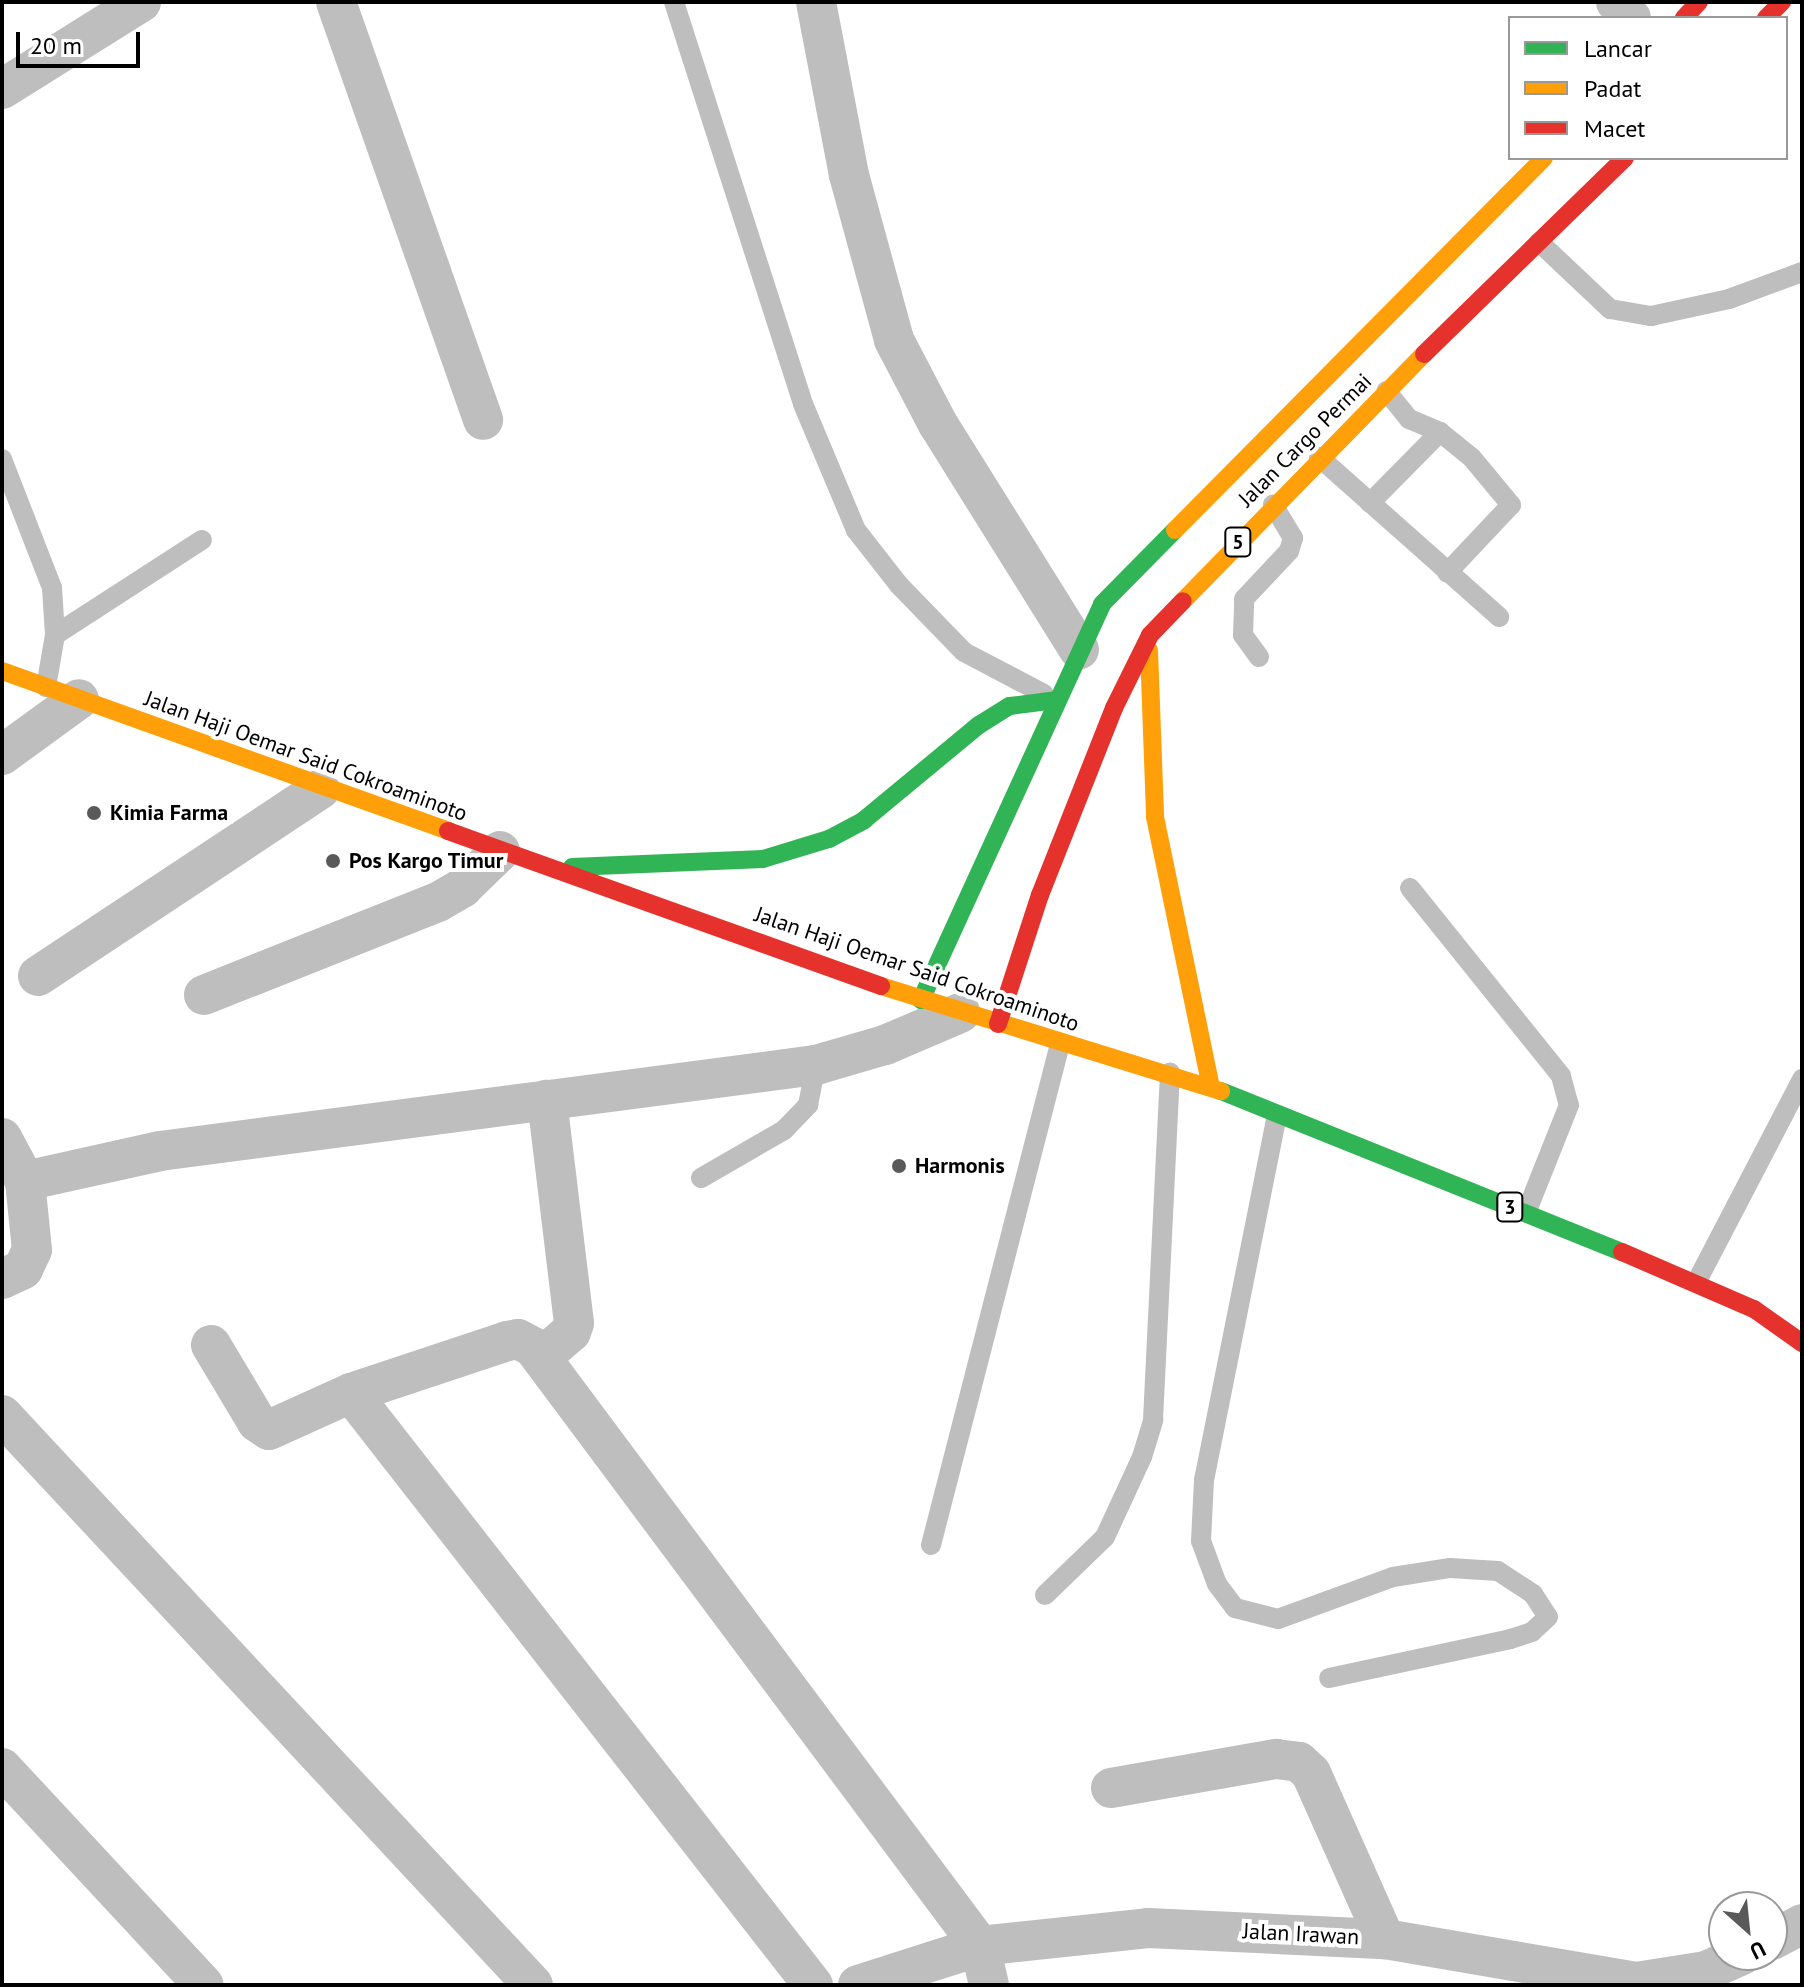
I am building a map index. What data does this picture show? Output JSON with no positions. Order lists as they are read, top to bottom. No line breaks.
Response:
{"streets":{"highway":["Jalan Cargo Permai","5","Jalan Haji Oemar Said Cokroaminoto","3"],"street":["Jalan Irawan"]},"crossings":[["Jalan Cargo Permai","Jalan Haji Oemar Said Cokroaminoto"]],"places":["Kimia Farma","Pos Kargo Timur","Harmonis"],"legend":["Lancar","Padat","Macet"],"scale_bar":"20 m","north":"bottom right"}
